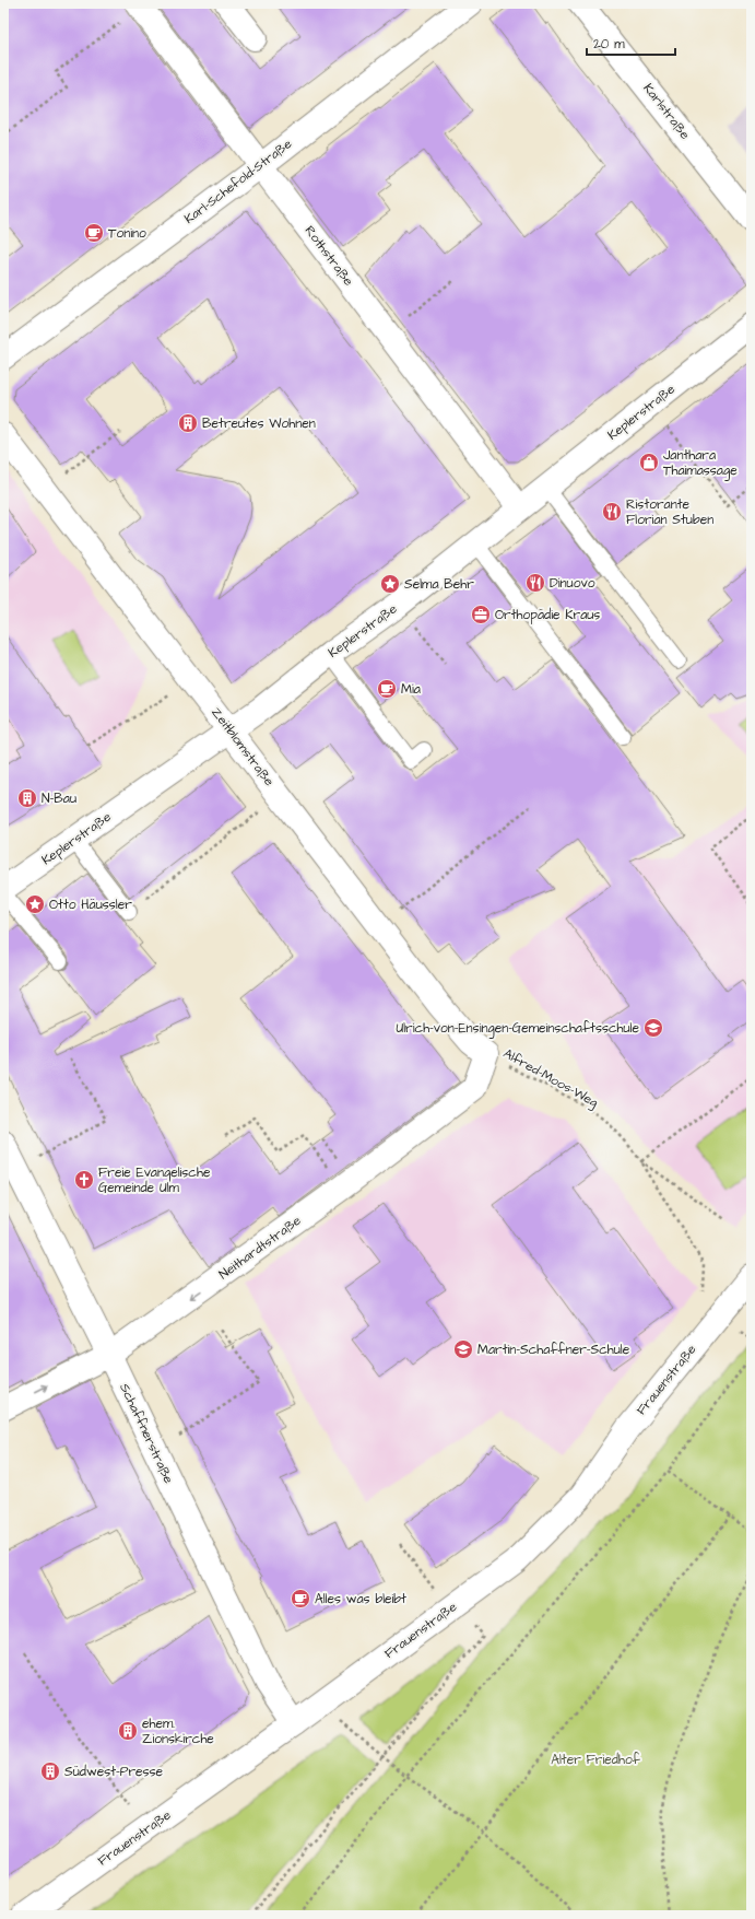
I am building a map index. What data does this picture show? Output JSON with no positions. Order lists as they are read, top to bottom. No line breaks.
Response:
{"streets":{"street":["Karlstraße","Karl-Schefold-Straße","Rothstraße","Keplerstraße","Zeitblomstraße","Neithardtstraße","Frauenstraße","Schaffnerstraße"],"path":["Alfred-Moos-Weg"]},"crossings":[["Karl-Schefold-Straße","Rothstraße"],["Rothstraße","Keplerstraße"],["Keplerstraße","Zeitblomstraße"],["Zeitblomstraße","Alfred-Moos-Weg"],["Zeitblomstraße","Neithardtstraße"],["Alfred-Moos-Weg","Neithardtstraße"],["Neithardtstraße","Schaffnerstraße"],["Frauenstraße","Schaffnerstraße"]],"parks":["Alter Friedhof"],"places":{"cafe":["Tonino","Mia","Alles was bleibt"],"building":["Betreutes Wohnen","N-Bau","ehem. Zionskirche","Südwest-Presse"],"shop":["Janthara Thaimassage"],"restaurant":["Ristorante Florian Stuben","Dinuovo"],"place":["Selma Behr","Otto Häussler"],"office":["Orthopädie Kraus"],"school or university":["Ulrich-von-Ensingen-Gemeinschaftsschule","Martin-Schaffner-Schule"],"church":["Freie Evangelische Gemeinde Ulm"]},"scale_bar":"20 m"}
